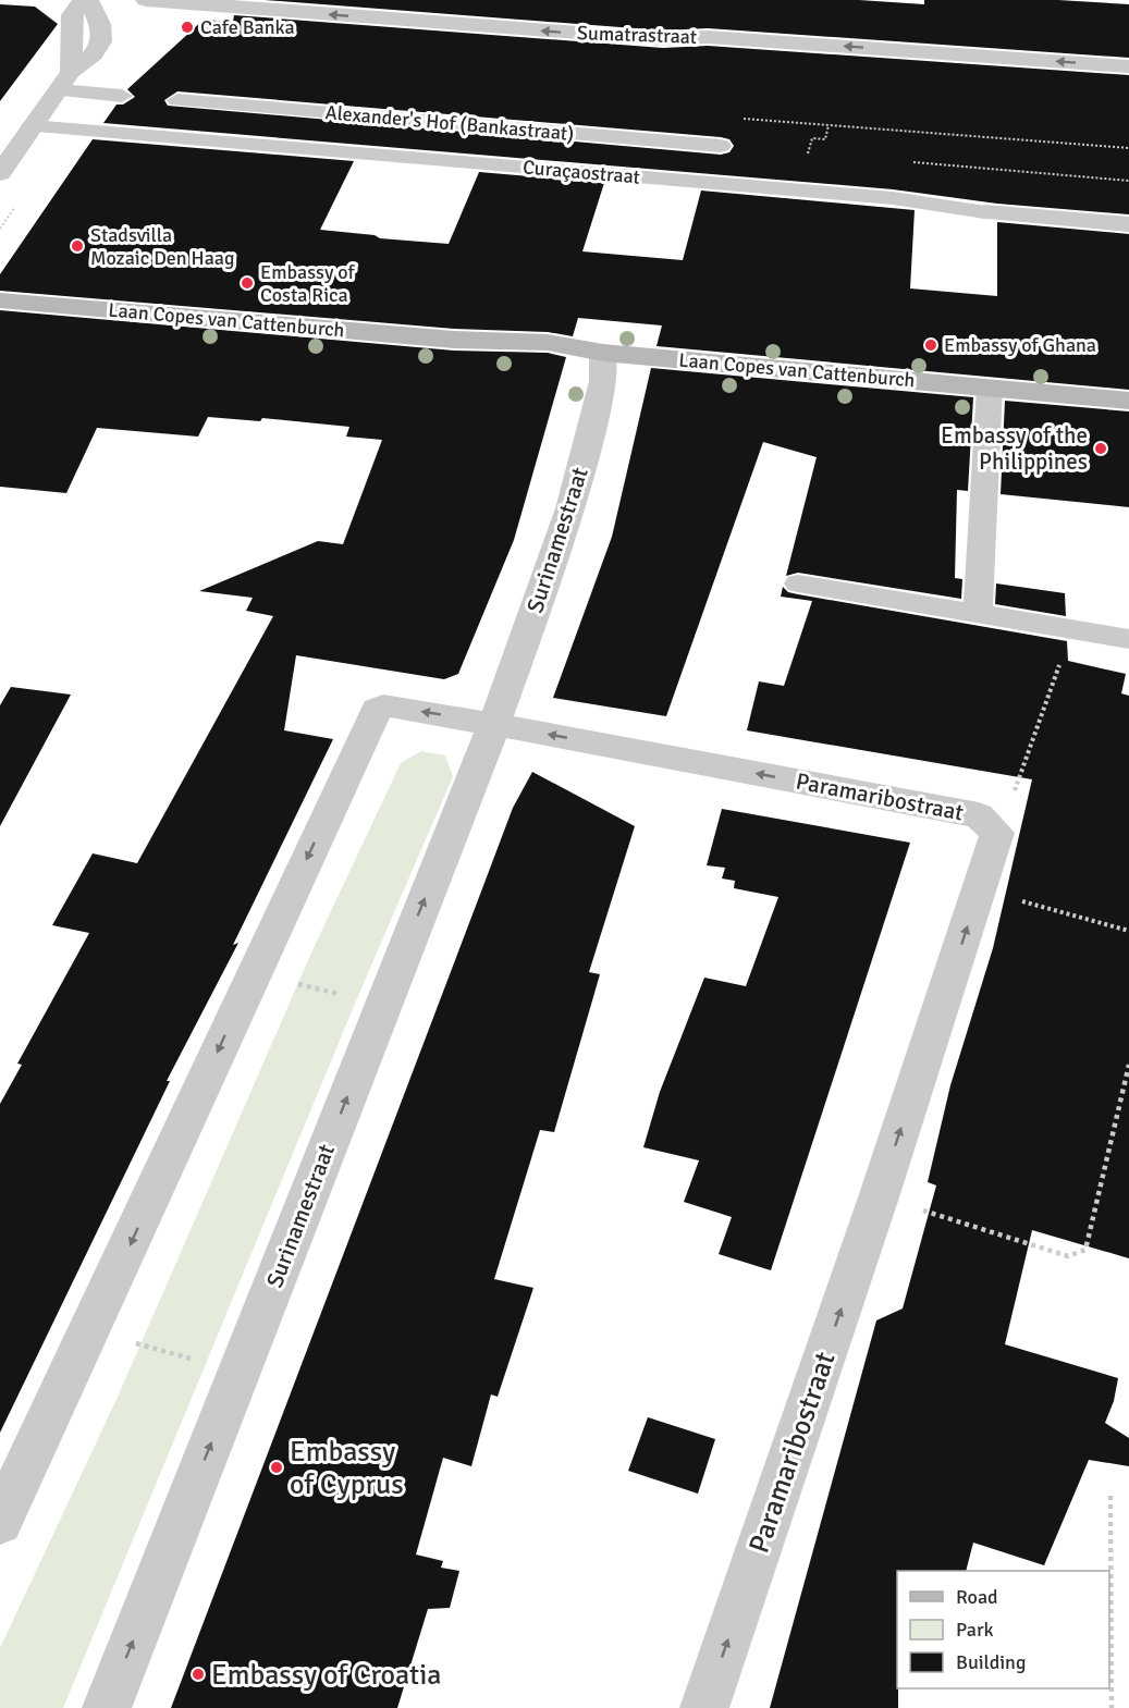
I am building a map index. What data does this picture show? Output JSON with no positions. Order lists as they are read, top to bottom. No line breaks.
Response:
{"streets":{"main road":["Laan Copes van Cattenburch"],"street":["Sumatrastraat","Curaçaostraat","Surinamestraat","Paramaribostraat"],"lane":["Alexander's Hof (Bankastraat)"]},"crossings":[["Laan Copes van Cattenburch","Surinamestraat"],["Surinamestraat","Paramaribostraat"]],"one_way":["Sumatrastraat"],"places":["Cafe Banka","Stadsvilla Mozaic Den Haag","Embassy of Costa Rica","Embassy of Ghana","Embassy of the Philippines","Embassy of Cyprus","Embassy of Croatia"],"legend":["Road","Park","Building"]}
